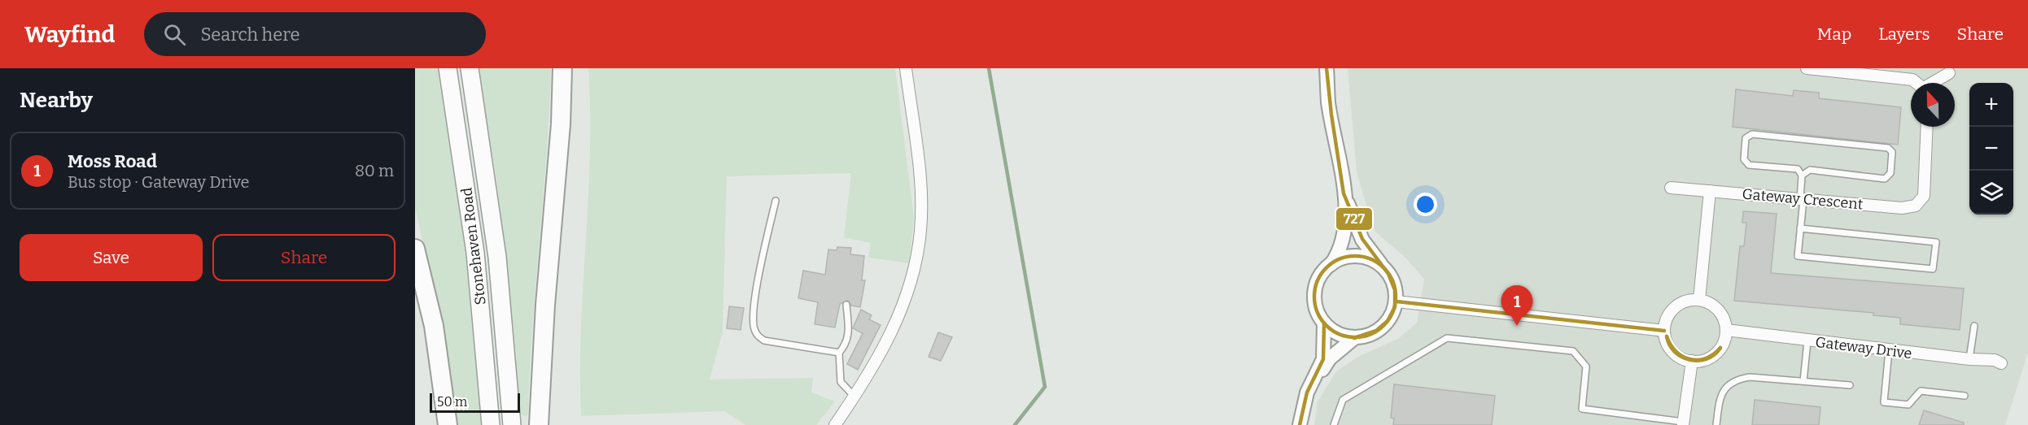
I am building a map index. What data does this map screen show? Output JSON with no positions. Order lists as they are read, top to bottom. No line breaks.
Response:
{"streets":{"main road":["Stonehaven Road"],"street":["Gateway Crescent","Gateway Drive"]},"lines":["transit line 727"],"scale_bar":"50 m","north":"top","page":{"header":"Wayfind","search":"Search here","nav":["Map","Layers","Share"],"heading":"Nearby","map_buttons":["+","−"],"list":[{"mark":"1","name":"Moss Road","note":"Bus stop · Gateway Drive","value":"80 m"}],"buttons":["Save","Share"],"pins":"1","scale":"50 m"}}
